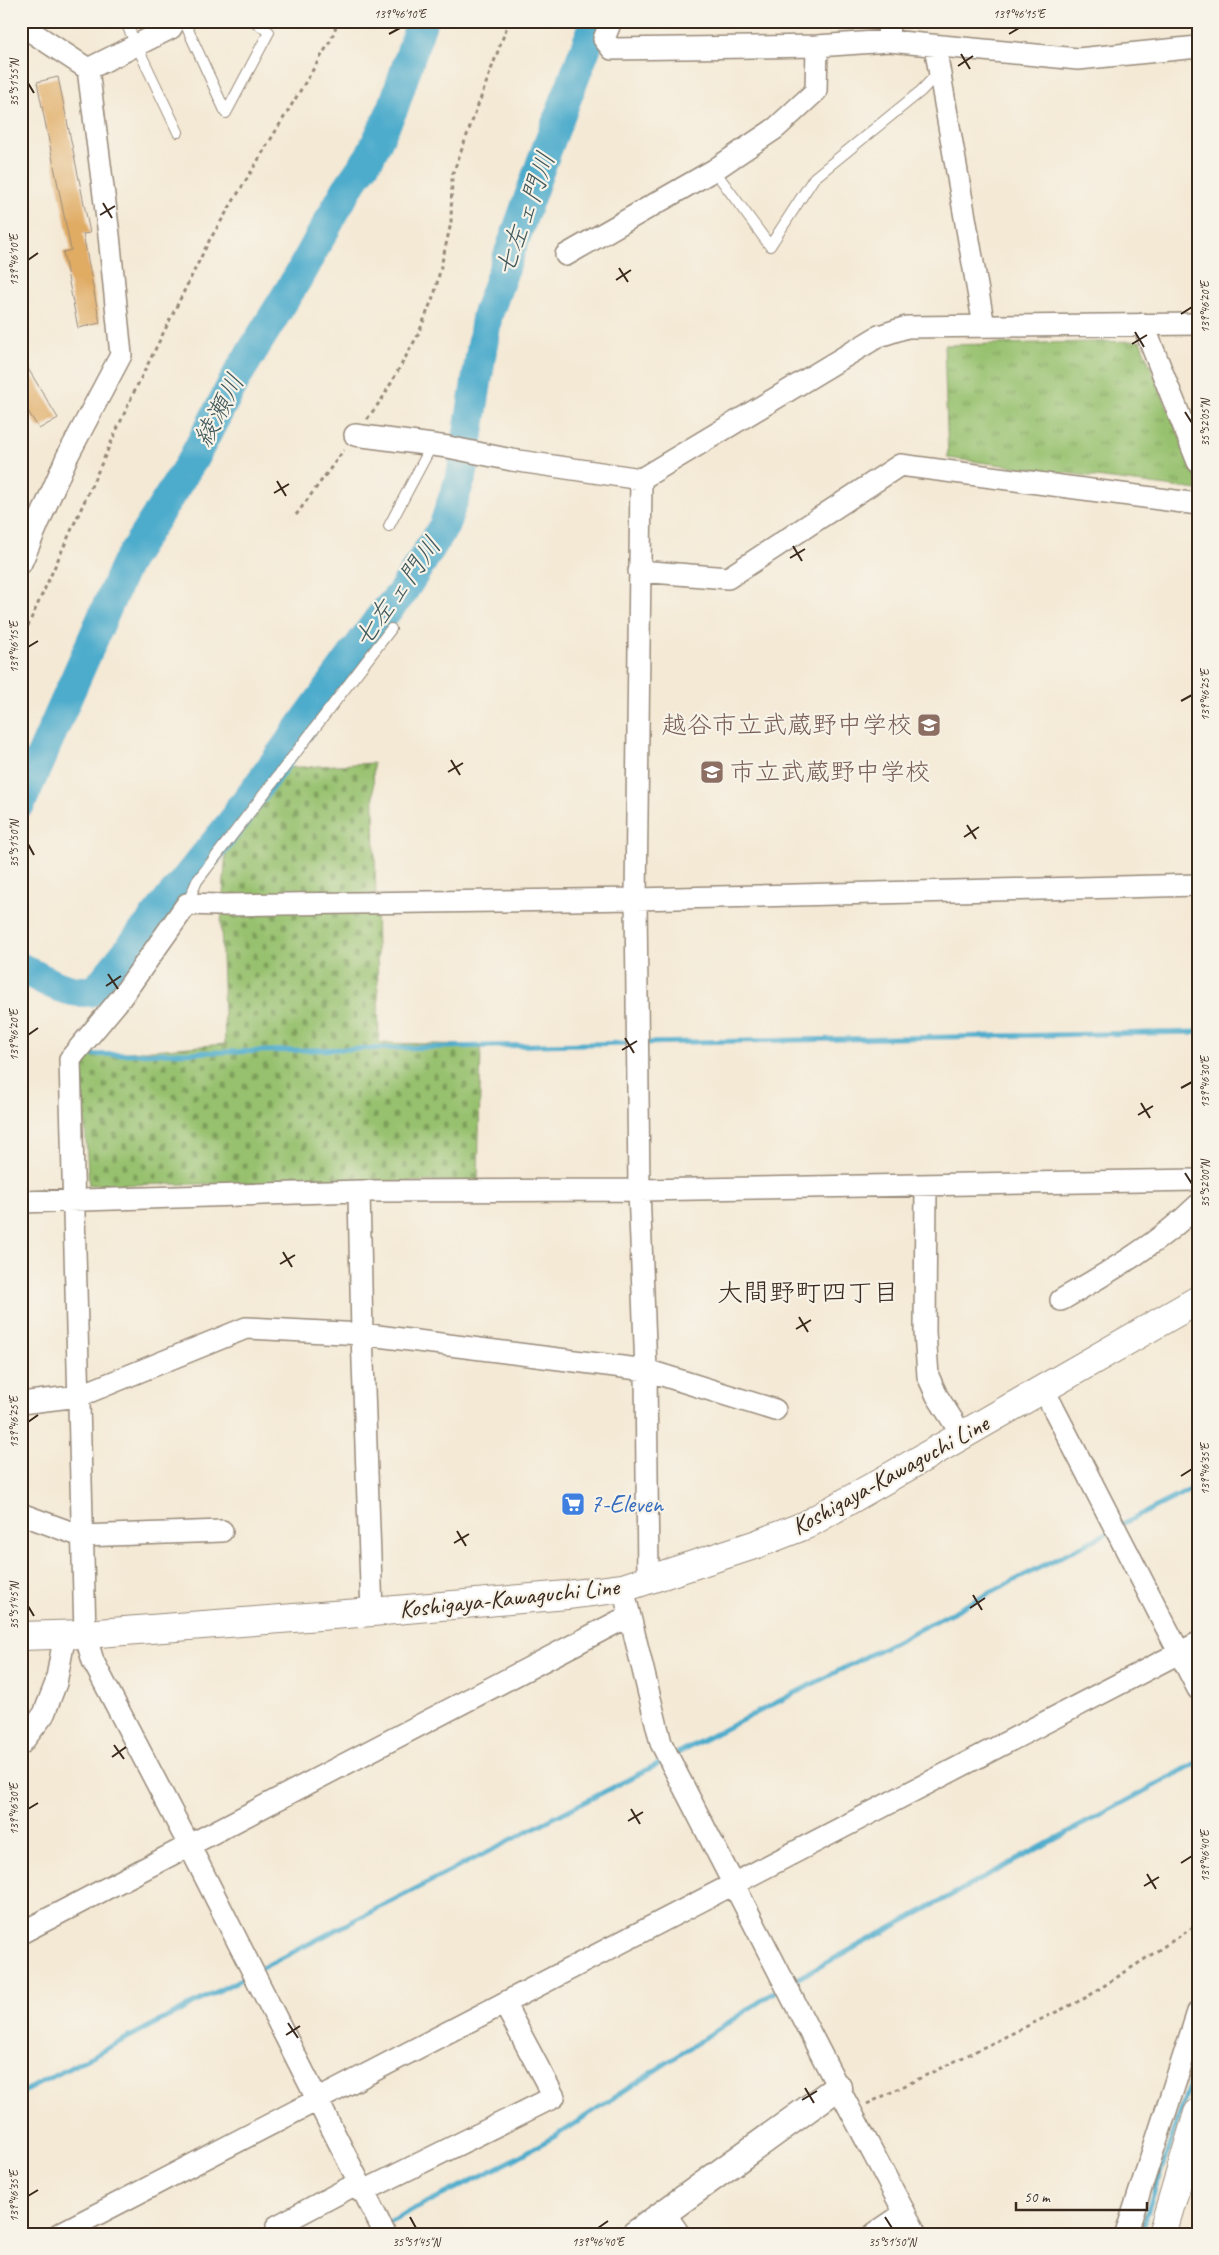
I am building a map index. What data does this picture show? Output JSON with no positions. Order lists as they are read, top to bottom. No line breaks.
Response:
{"streets":{"main road":["Koshigaya-Kawaguchi Line"]},"districts":["大間野町四丁目"],"water":["七左ェ門川","綾瀬川"],"places":{"school or university":["越谷市立武蔵野中学校","市立武蔵野中学校"],"supermarket":["7-Eleven"]},"scale_bar":"50 m","coordinates":["139°46'10\"E","139°46'15\"E","35°51'55\"N","139°46'20\"E","35°52'05\"N","139°46'25\"E","35°51'50\"N","139°46'30\"E","35°52'00\"N","139°46'35\"E","35°51'45\"N","139°46'40\"E"]}
